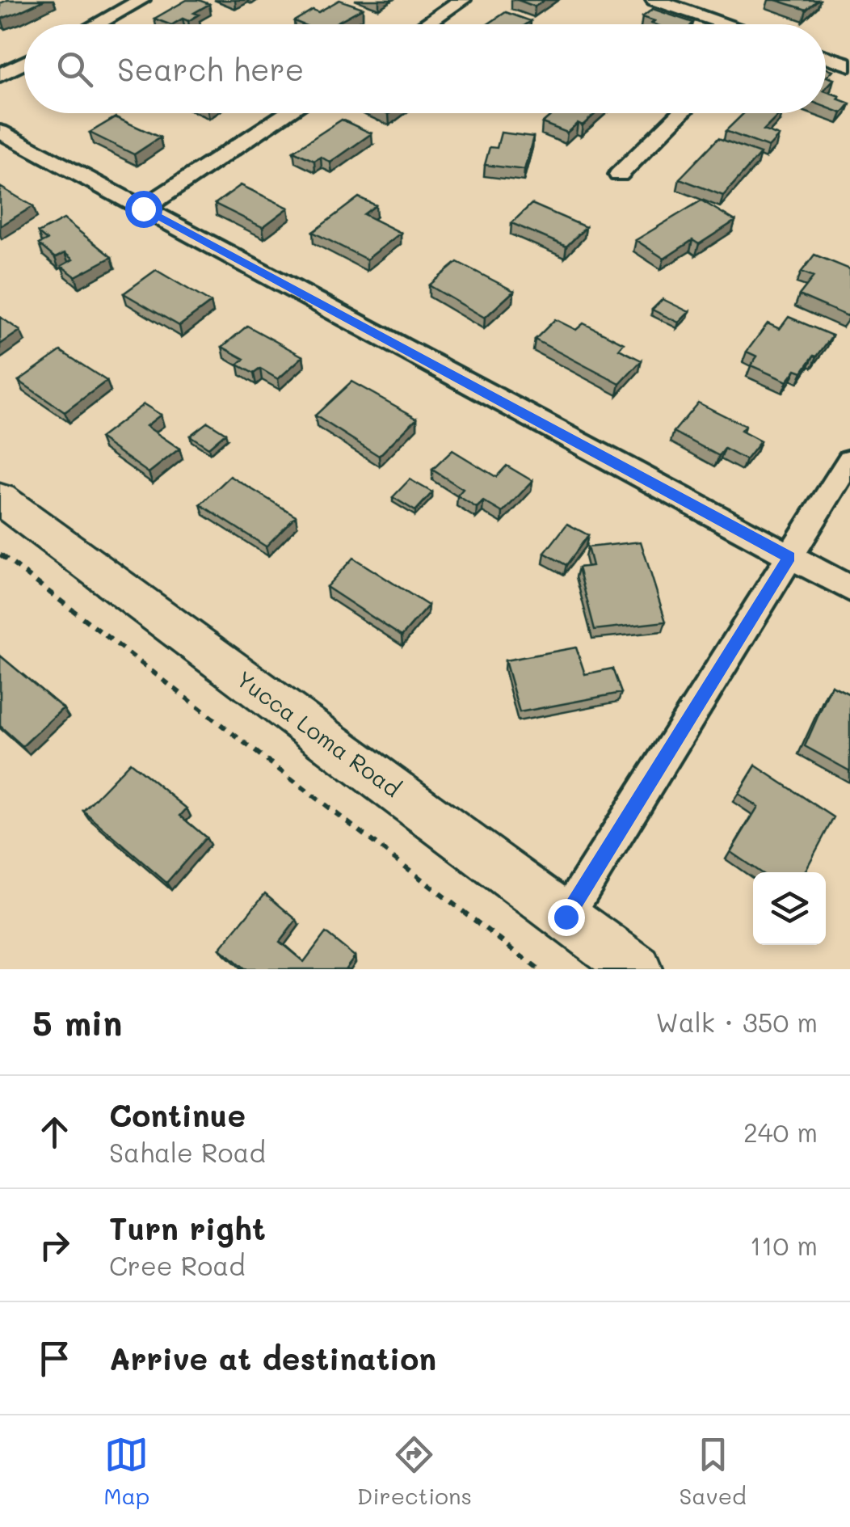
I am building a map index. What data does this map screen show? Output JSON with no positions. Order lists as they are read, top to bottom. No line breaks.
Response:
{"streets":{"main road":["Yucca Loma Road"]},"page":{"search":"Search here","heading":["5 min","Walk · 350 m"],"list":[["Continue","Sahale Road","240 m"],["Turn right","Cree Road","110 m"],"Arrive at destination"],"nav":["Map","Directions","Saved"]}}
